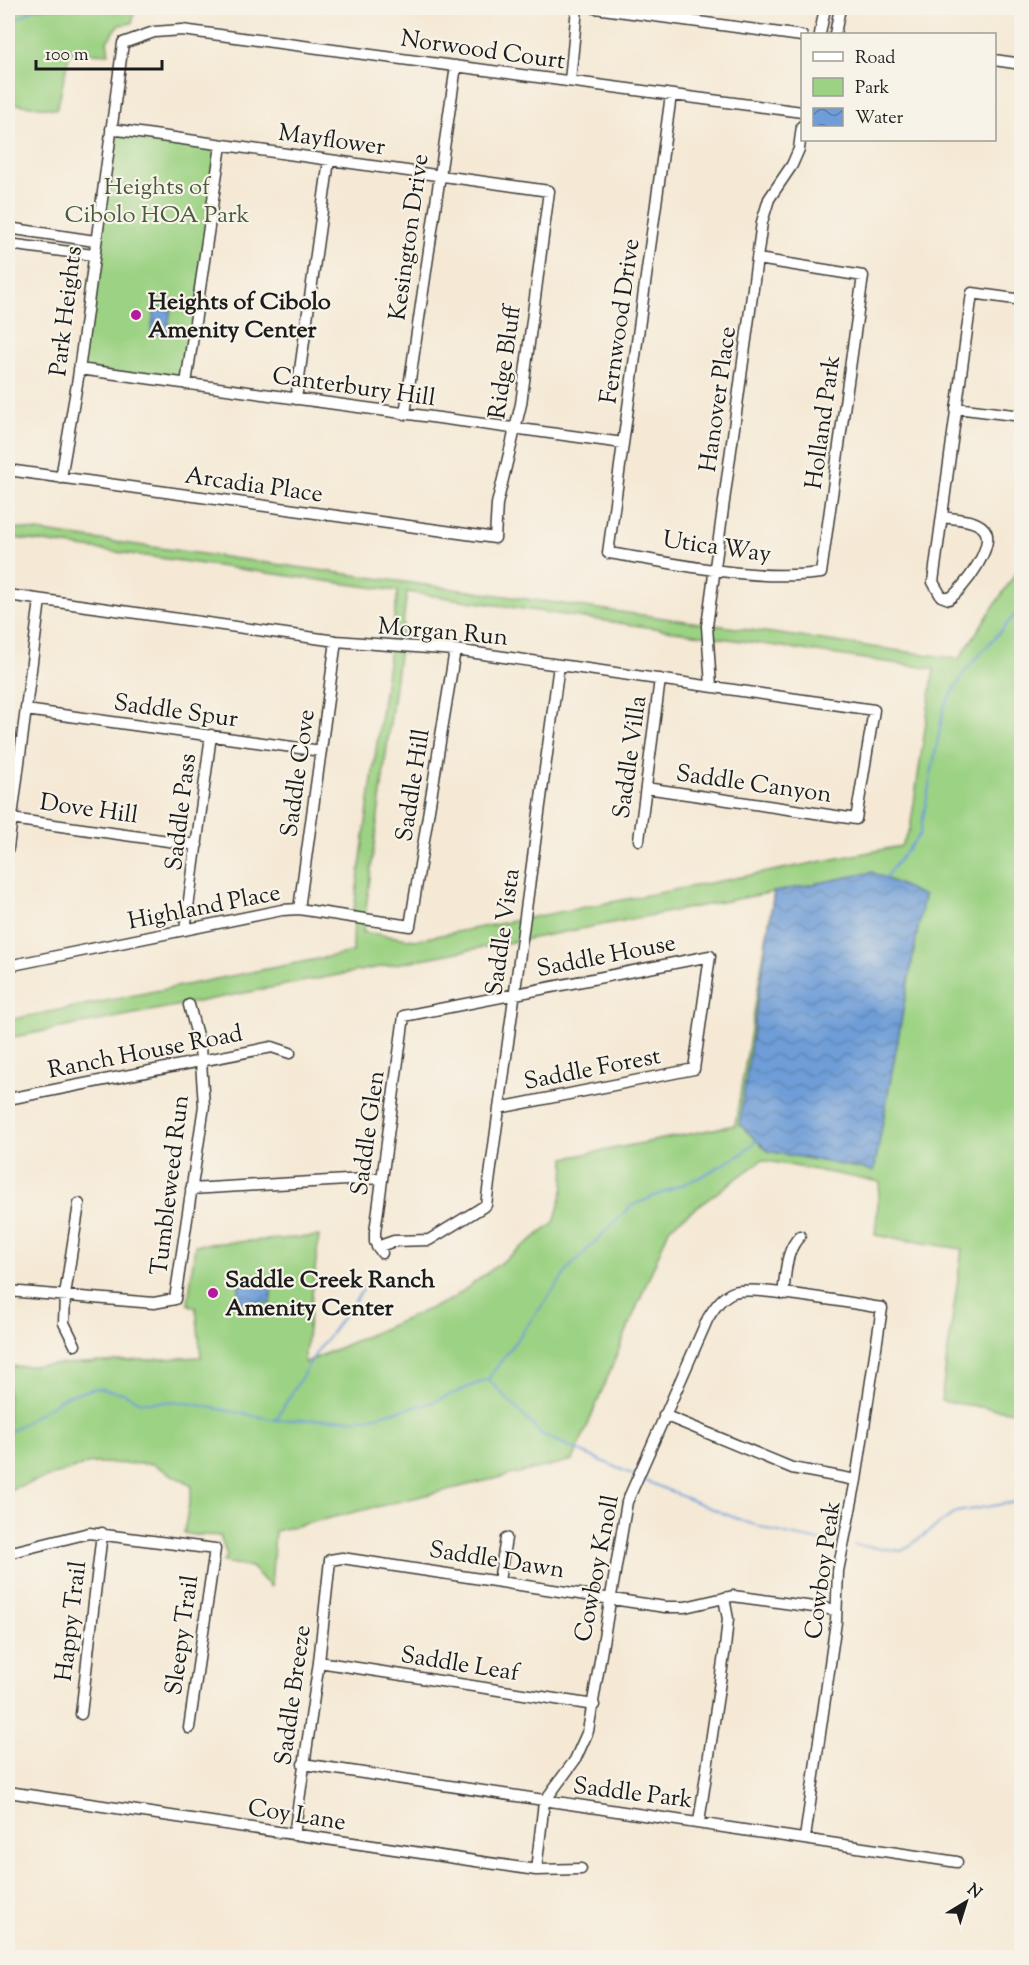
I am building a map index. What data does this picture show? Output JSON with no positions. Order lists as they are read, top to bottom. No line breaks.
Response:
{"streets":{"street":["Norwood Court","Mayflower","Kesington Drive","Park Heights","Fernwood Drive","Ridge Bluff","Canterbury Hill","Hanover Place","Holland Park","Arcadia Place","Utica Way","Morgan Run","Saddle Spur","Saddle Villa","Saddle Cove","Saddle Canyon","Saddle Hill","Dove Hill","Saddle Pass","Highland Place","Saddle Vista","Saddle House","Ranch House Road","Saddle Forest","Saddle Glen","Tumbleweed Run","Saddle Dawn","Cowboy Knoll","Cowboy Peak","Happy Trail","Sleepy Trail","Saddle Leaf","Saddle Breeze","Saddle Park","Coy Lane"]},"crossings":[["Norwood Court","Kesington Drive"],["Norwood Court","Park Heights"],["Norwood Court","Fernwood Drive"],["Mayflower","Kesington Drive"],["Mayflower","Park Heights"],["Mayflower","Ridge Bluff"],["Kesington Drive","Canterbury Hill"],["Park Heights","Canterbury Hill"],["Park Heights","Arcadia Place"],["Fernwood Drive","Canterbury Hill"],["Fernwood Drive","Utica Way"],["Ridge Bluff","Canterbury Hill"],["Ridge Bluff","Arcadia Place"],["Hanover Place","Holland Park"],["Hanover Place","Utica Way"],["Hanover Place","Morgan Run"],["Holland Park","Utica Way"],["Morgan Run","Saddle Villa"],["Morgan Run","Saddle Cove"],["Morgan Run","Saddle Canyon"],["Morgan Run","Saddle Hill"],["Morgan Run","Saddle Vista"],["Saddle Spur","Saddle Cove"],["Saddle Spur","Saddle Pass"],["Saddle Villa","Saddle Canyon"],["Saddle Cove","Highland Place"],["Saddle Hill","Highland Place"],["Dove Hill","Saddle Pass"],["Saddle Pass","Highland Place"],["Saddle Vista","Saddle House"],["Saddle Vista","Saddle Forest"],["Saddle Vista","Saddle Glen"],["Saddle House","Saddle Forest"],["Saddle House","Saddle Glen"],["Ranch House Road","Tumbleweed Run"],["Saddle Dawn","Cowboy Knoll"],["Saddle Dawn","Cowboy Peak"],["Saddle Dawn","Saddle Breeze"],["Cowboy Knoll","Cowboy Peak"],["Cowboy Knoll","Saddle Leaf"],["Cowboy Knoll","Saddle Park"],["Cowboy Knoll","Coy Lane"],["Cowboy Peak","Saddle Park"],["Happy Trail","Sleepy Trail"],["Saddle Leaf","Saddle Breeze"],["Saddle Breeze","Saddle Park"],["Saddle Breeze","Coy Lane"]],"parks":["Heights of Cibolo HOA Park"],"places":["Heights of Cibolo Amenity Center","Saddle Creek Ranch Amenity Center"],"legend":["Road","Park","Water"],"scale_bar":"100 m","north":"top right"}
